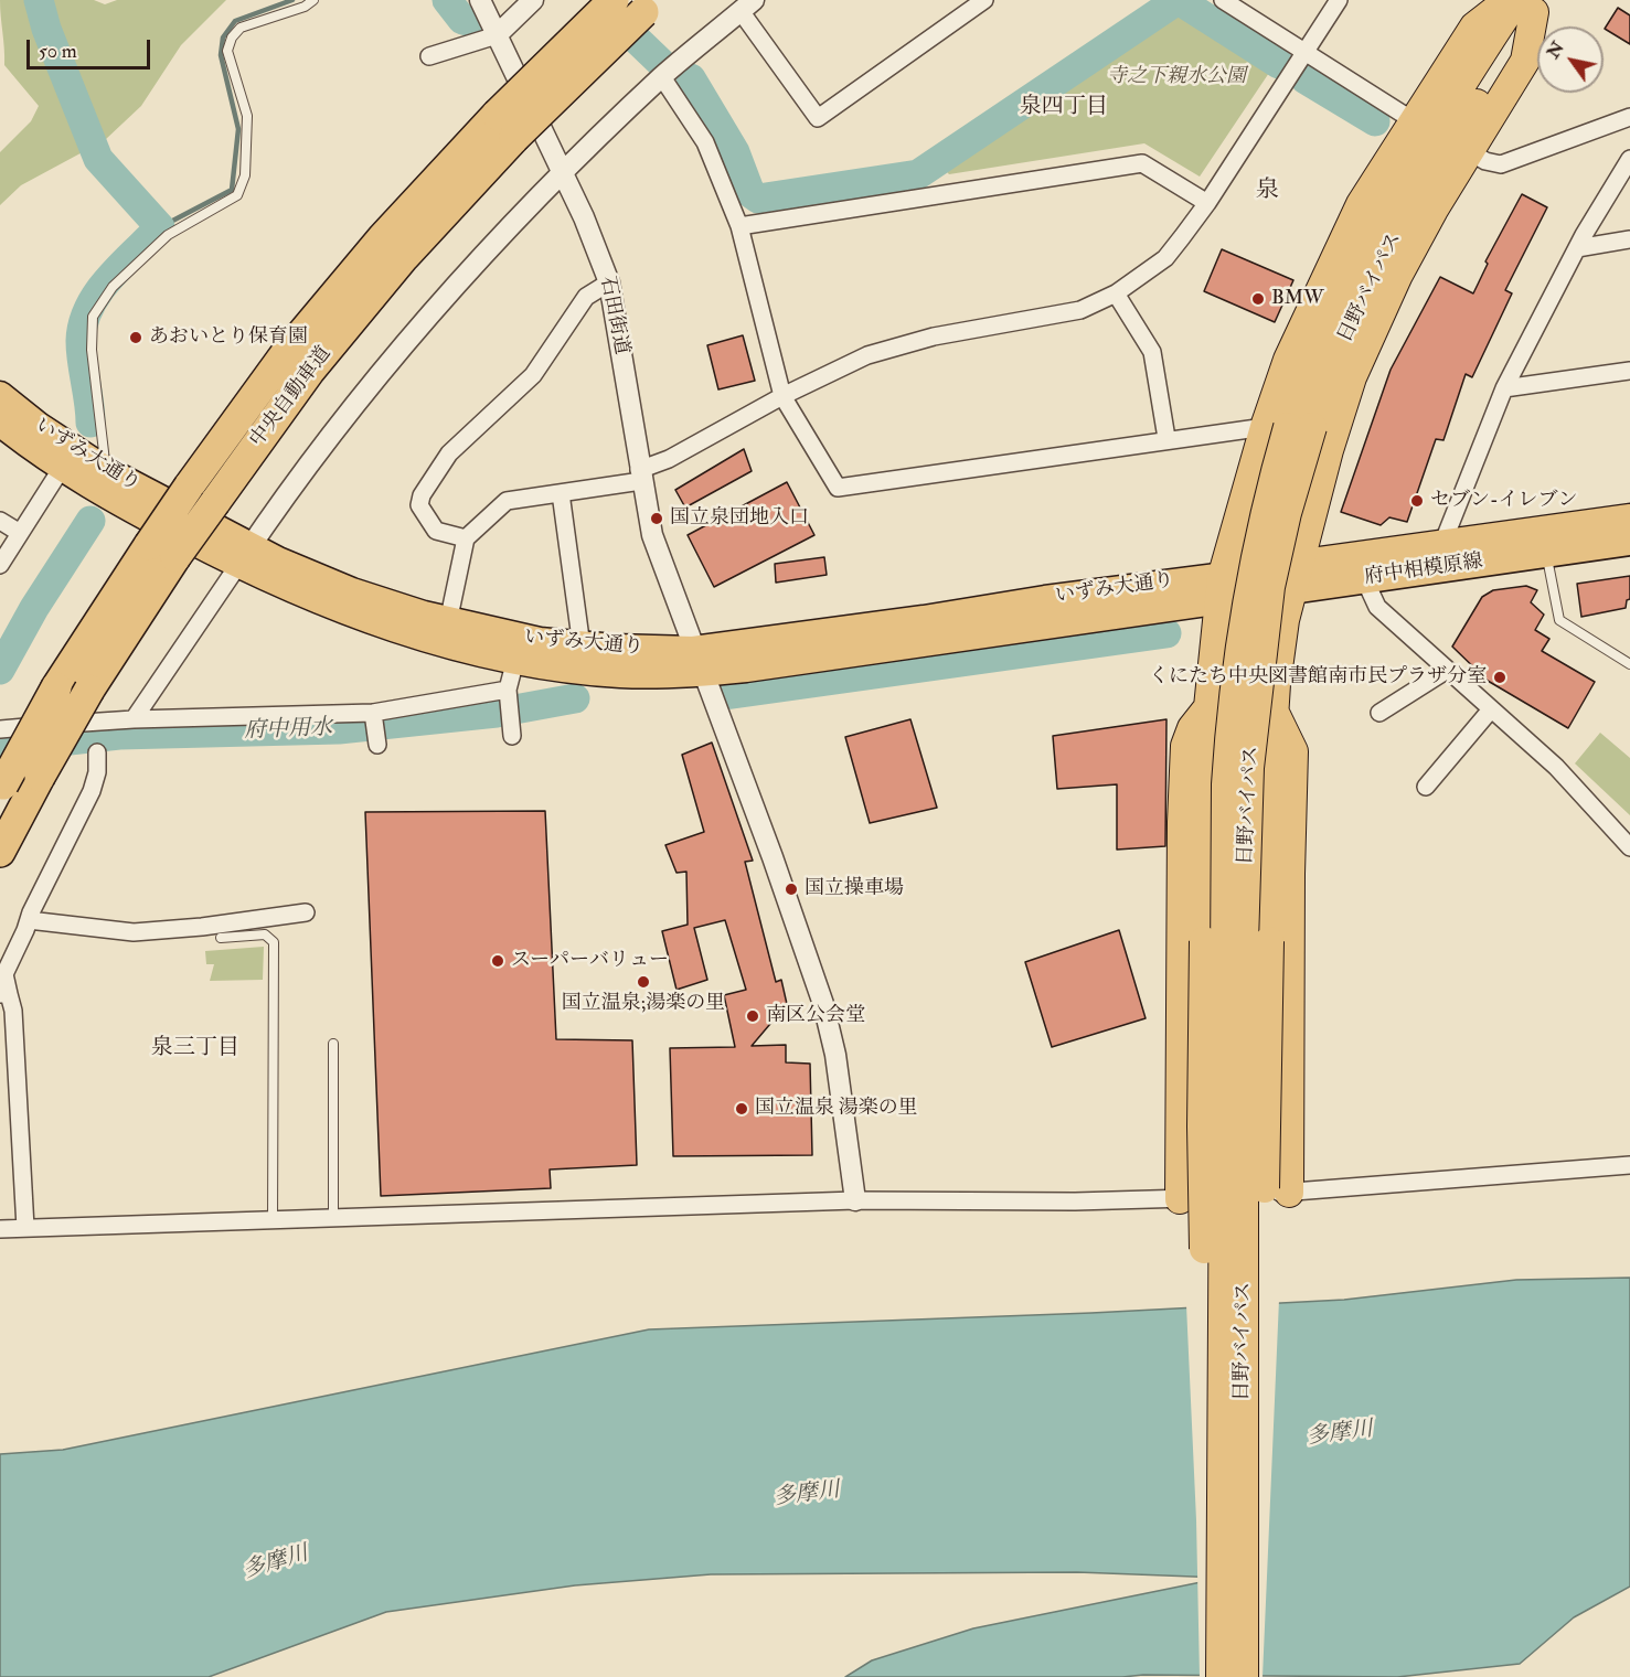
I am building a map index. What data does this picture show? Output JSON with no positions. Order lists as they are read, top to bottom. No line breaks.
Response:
{"streets":{"highway":["日野バイパス","中央自動車道"],"main road":["いずみ大通り","府中相模原線"],"street":["石田街道"]},"crossings":[["石田街道","いずみ大通り"],["いずみ大通り","府中相模原線"]],"districts":["泉四丁目","泉","泉三丁目"],"water":["府中用水","多摩川"],"parks":["寺之下親水公園"],"places":["BMW","あおいとり保育園","セブン-イレブン","国立泉団地入口","くにたち中央図書館南市民プラザ分室","国立操車場","スーパーバリュー","国立温泉;湯楽の里","南区公会堂","国立温泉 湯楽の里"],"scale_bar":"50 m","north":"top left"}
